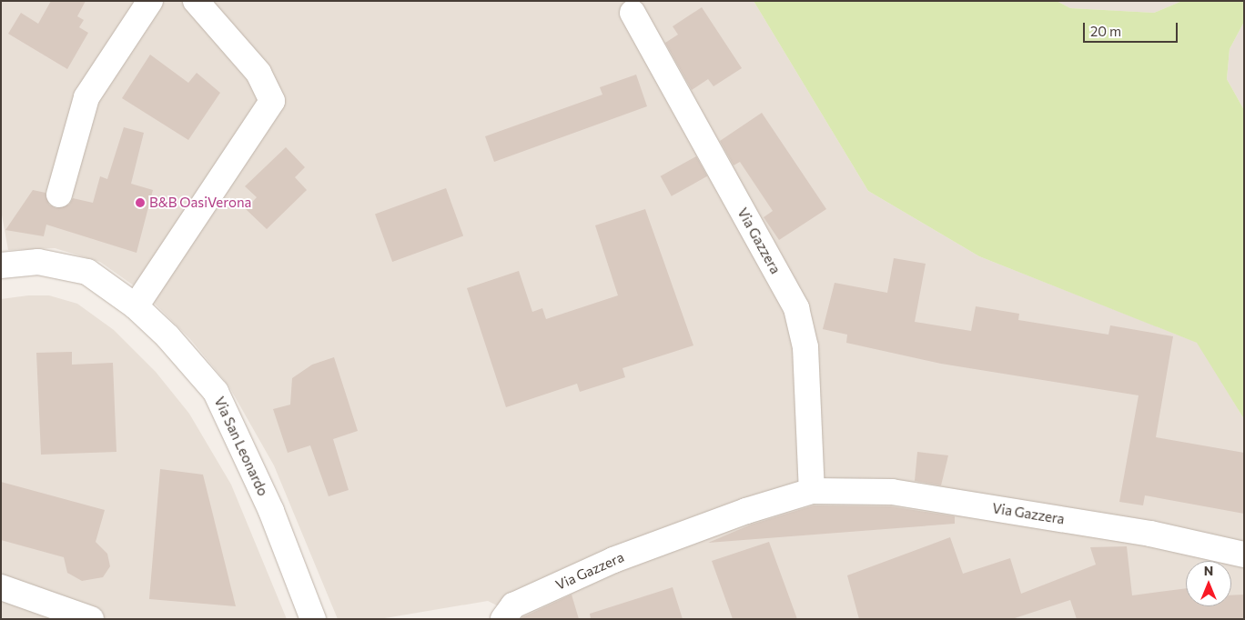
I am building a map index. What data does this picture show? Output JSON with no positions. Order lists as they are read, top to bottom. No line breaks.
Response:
{"streets":{"street":["Via Gazzera","Via San Leonardo"]},"places":["B&B OasiVerona"],"scale_bar":"20 m","north":"top"}
